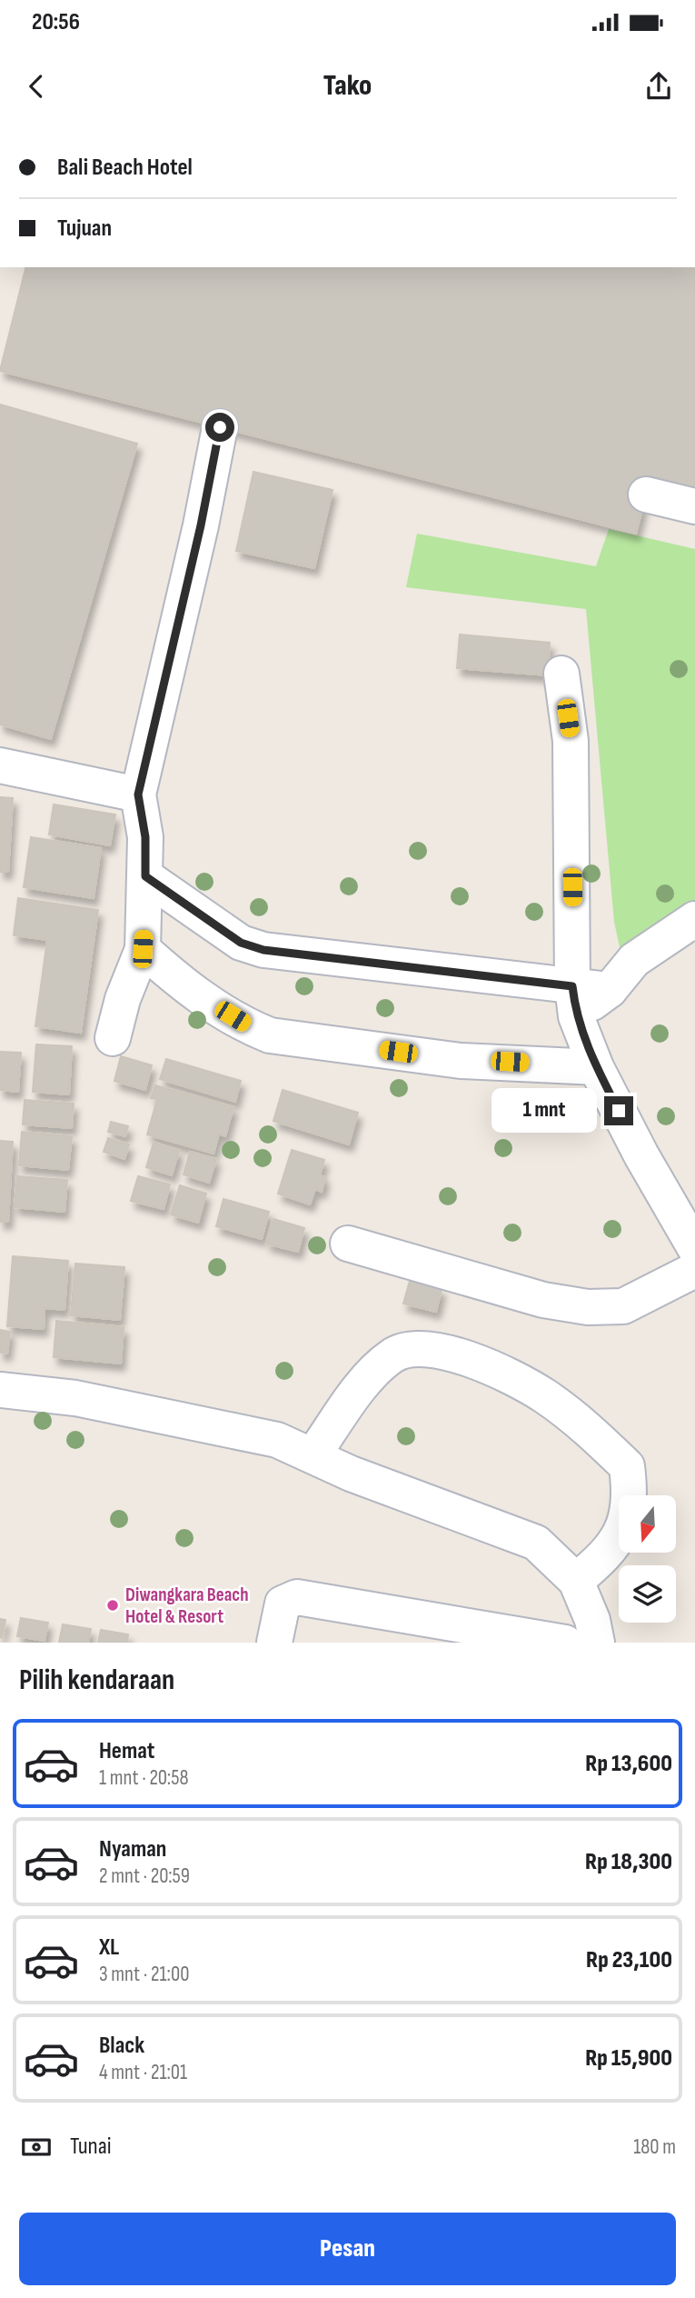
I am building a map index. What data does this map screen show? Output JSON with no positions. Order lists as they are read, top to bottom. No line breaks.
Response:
{"places":["Diwangkara Beach Hotel & Resort"],"north":"bottom","page":{"status":"20:56","header":"Tako","banner":["Bali Beach Hotel","Tujuan"],"bubble":"1 mnt","heading":"Pilih kendaraan","list":[{"name":"Hemat","note":"1 mnt · 20:58","value":"Rp 13,600"},{"name":"Nyaman","note":"2 mnt · 20:59","value":"Rp 18,300"},{"name":"XL","note":"3 mnt · 21:00","value":"Rp 23,100"},{"name":"Black","note":"4 mnt · 21:01","value":"Rp 15,900"}],"pay":["Tunai","180 m"],"buttons":"Pesan"}}
